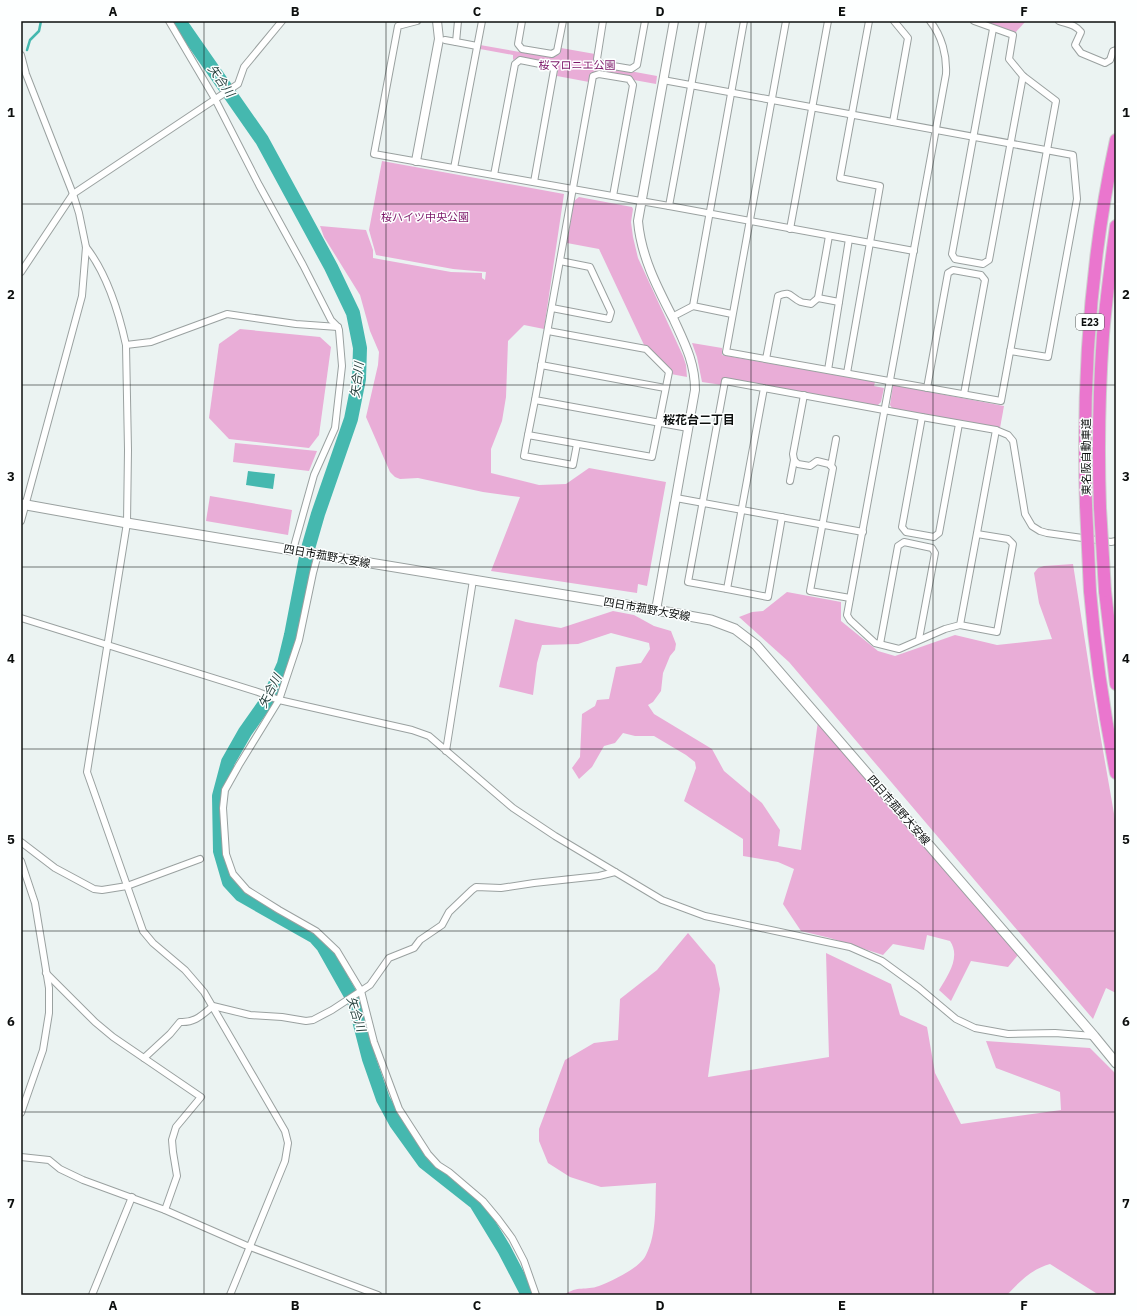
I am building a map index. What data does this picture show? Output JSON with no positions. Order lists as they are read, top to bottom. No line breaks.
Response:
{"streets":{"highway":["E23","東名阪自動車道"],"main road":["四日市菰野大安線"]},"districts":["桜花台二丁目"],"water":["矢合川"],"parks":["桜マロニエ公園","桜ハイツ中央公園"],"grid":{"columns":["A","B","C","D","E","F"],"rows":["1","2","3","4","5","6","7"]}}
